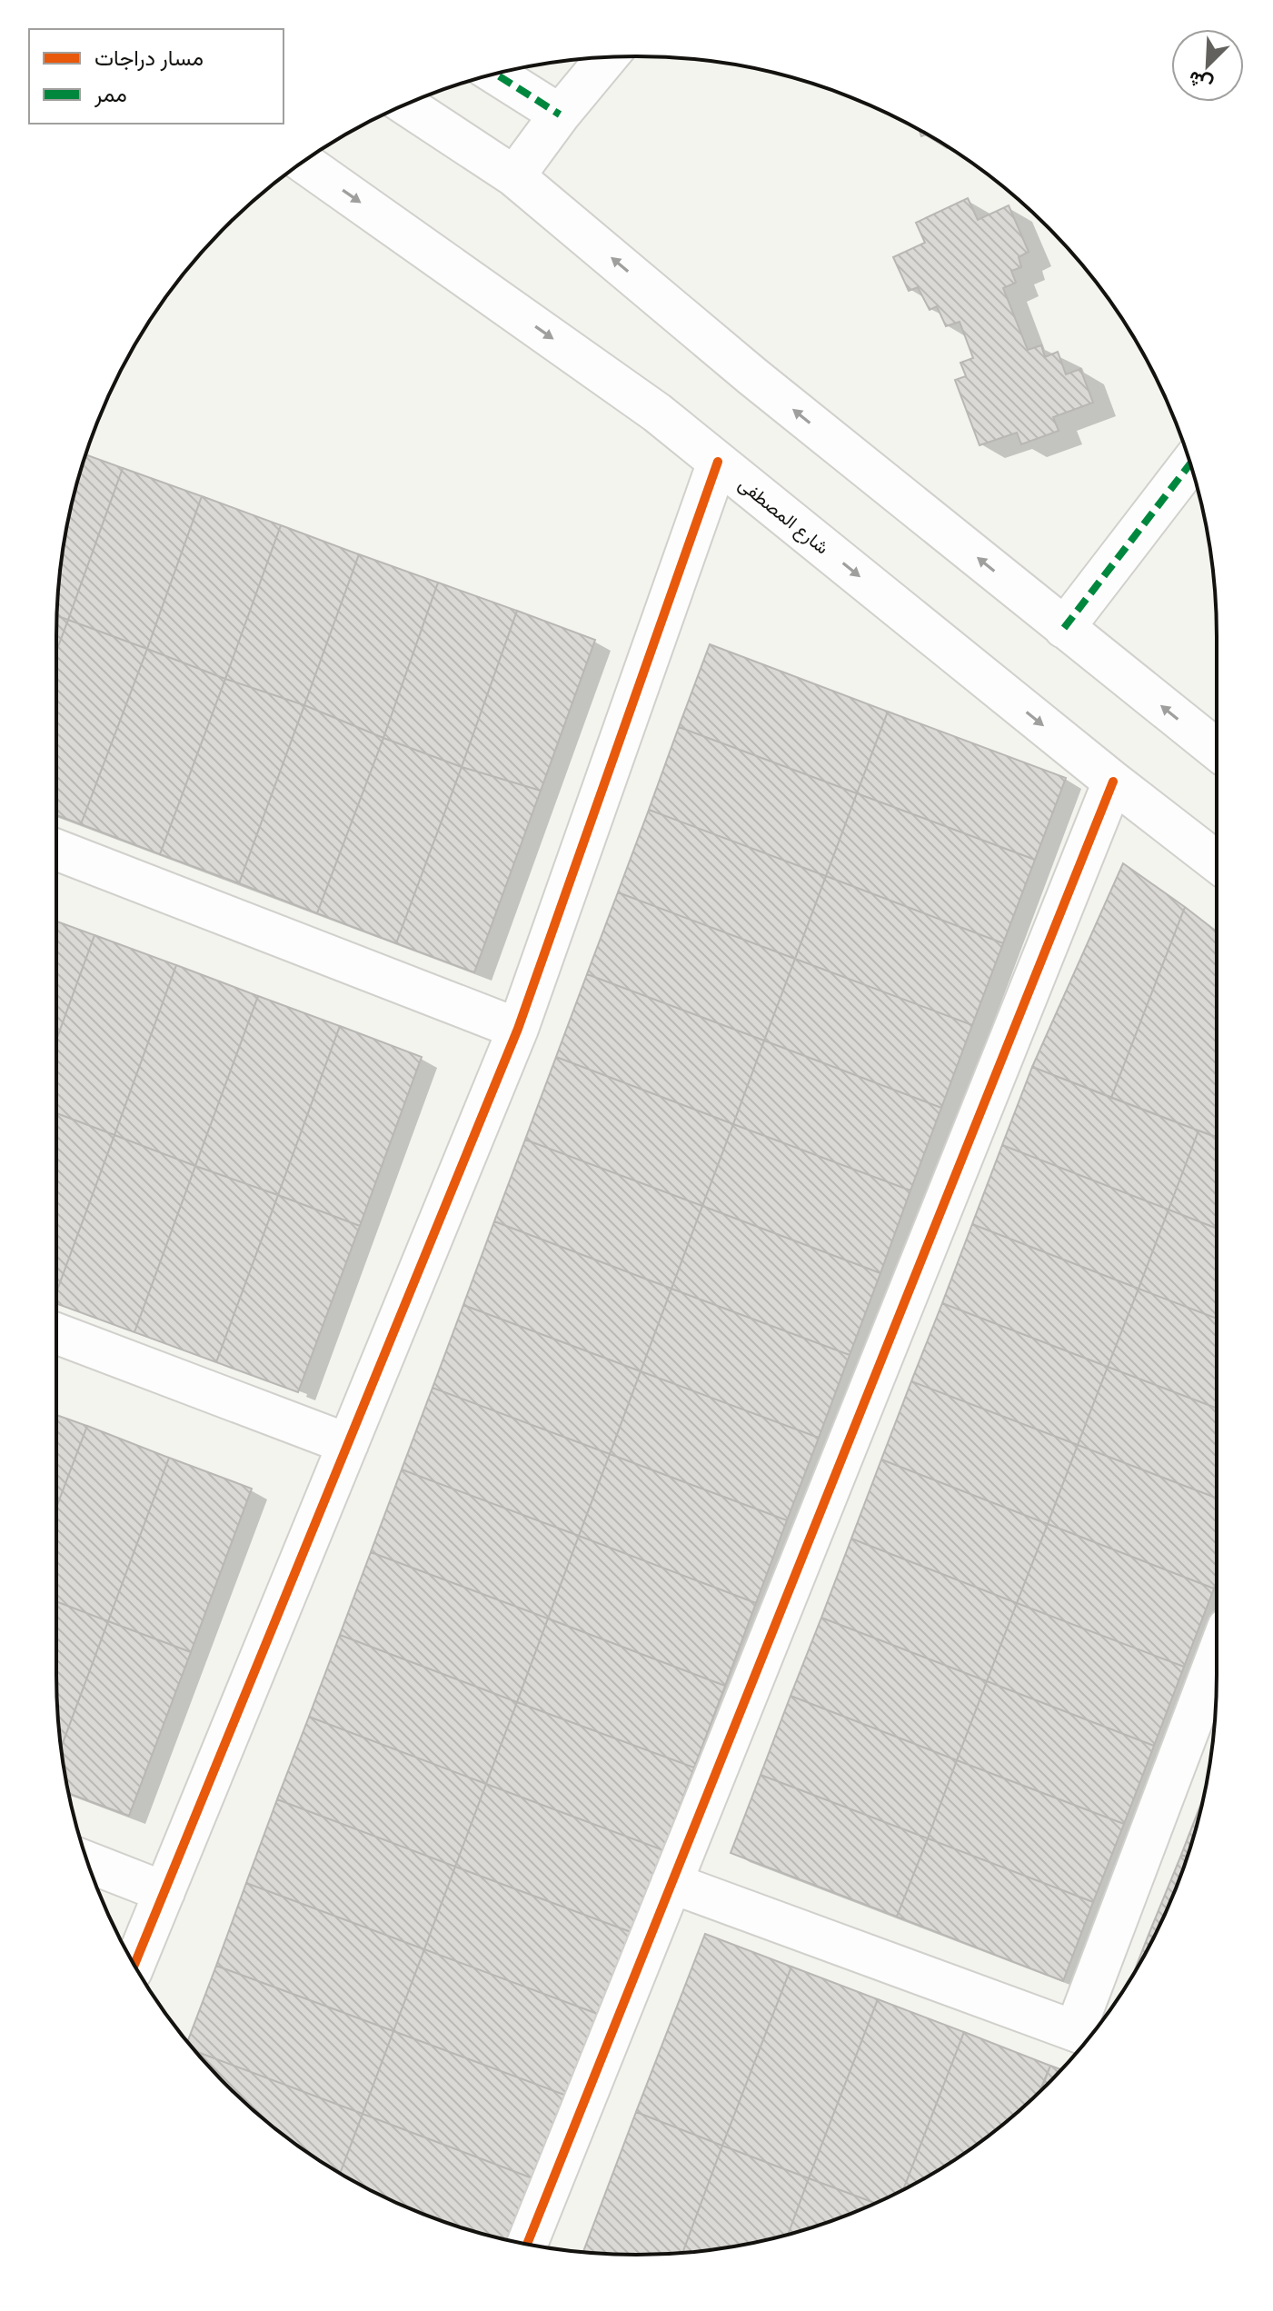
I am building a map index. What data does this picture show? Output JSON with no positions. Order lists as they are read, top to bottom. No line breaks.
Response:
{"streets":{"street":["شارع المصطفى"]},"legend":["مسار دراجات","ممر"],"north":"bottom left"}
